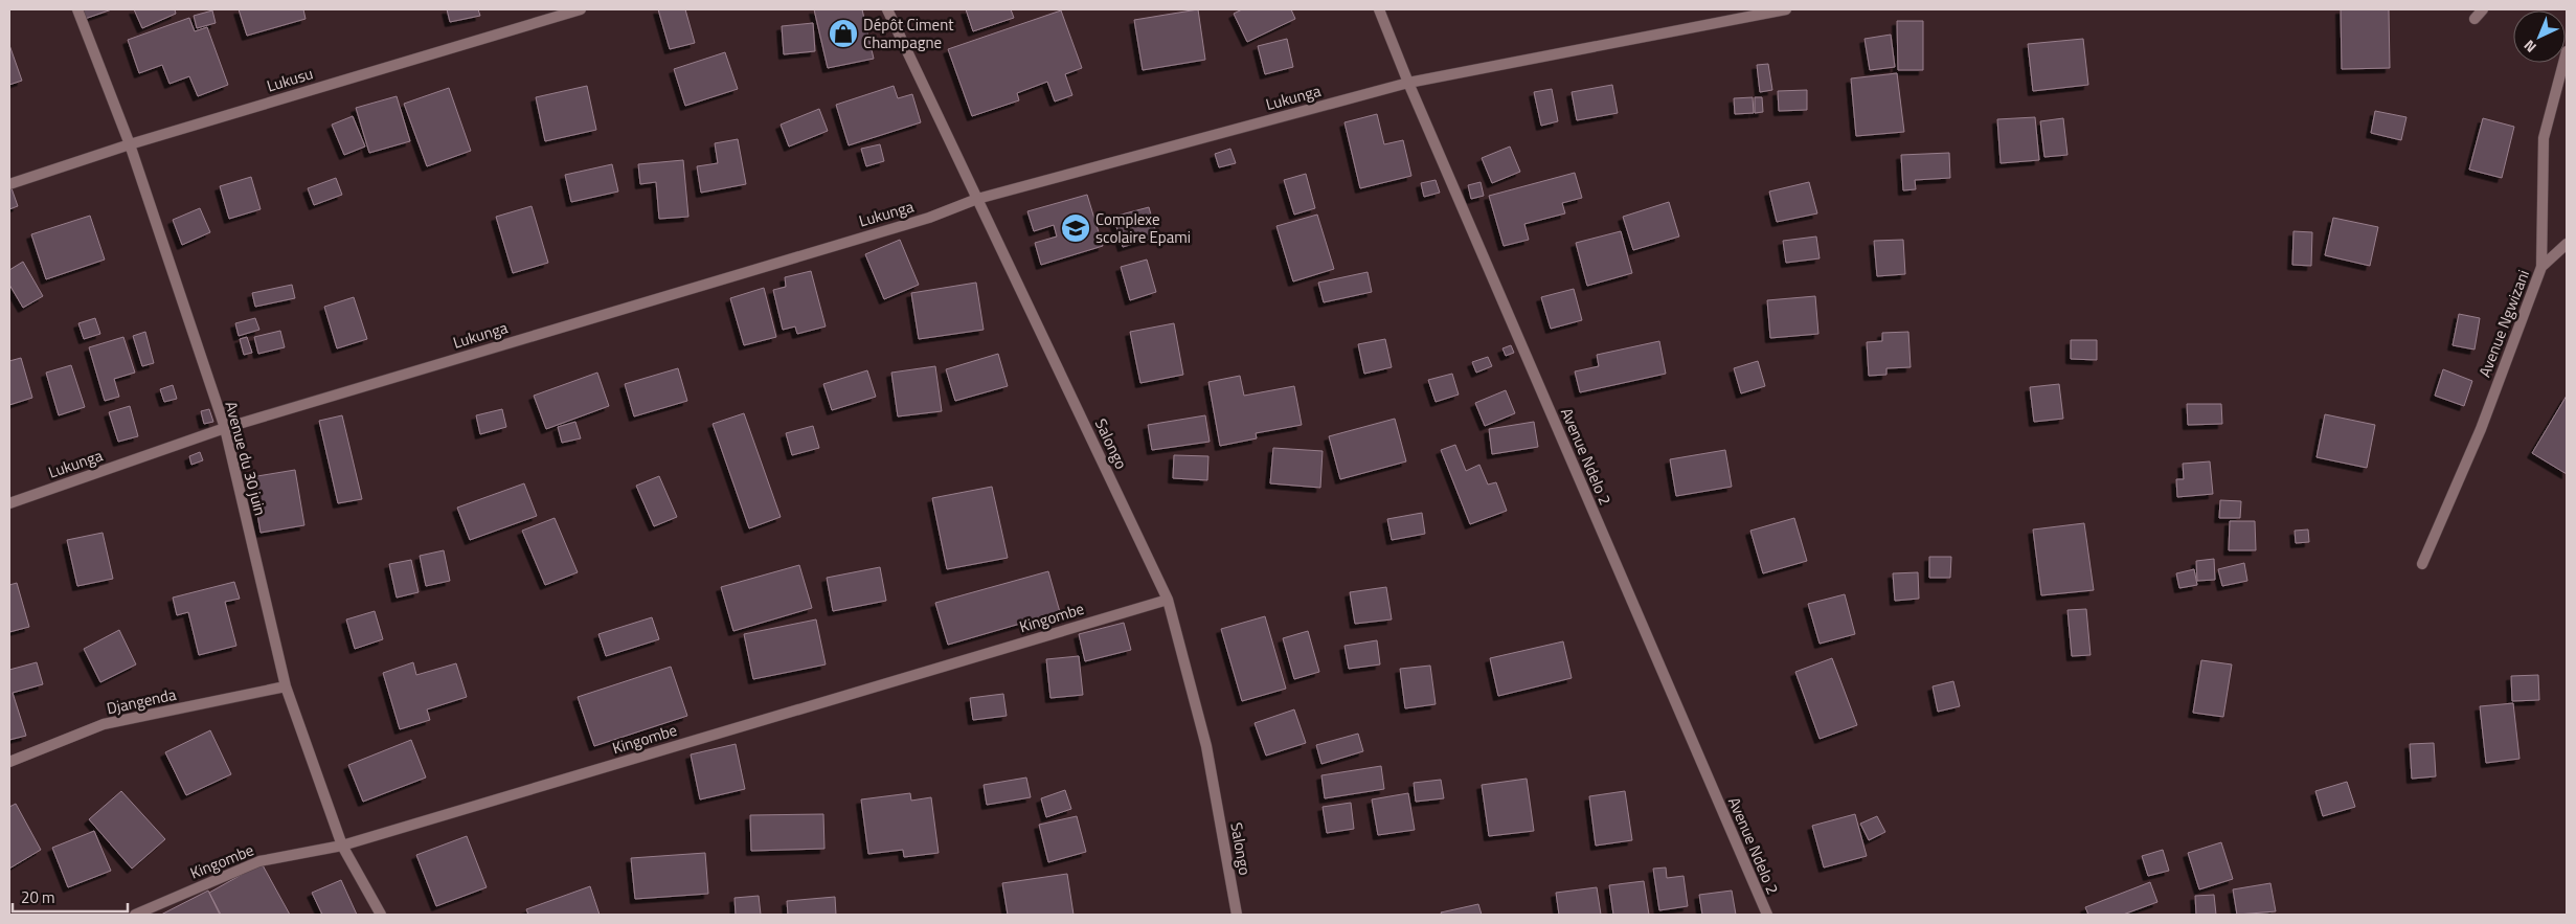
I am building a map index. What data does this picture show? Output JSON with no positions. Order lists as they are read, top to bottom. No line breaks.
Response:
{"streets":{"street":["Lukusu","Lukunga","Avenue Ngwizani","Salongo","Avenue Ndelo 2","Avenue du 30 juin","Kingombe","Djangenda"]},"crossings":[["Lukusu","Avenue du 30 juin"],["Lukunga","Salongo"],["Lukunga","Avenue Ndelo 2"],["Lukunga","Avenue du 30 juin"],["Salongo","Kingombe"],["Avenue du 30 juin","Kingombe"],["Avenue du 30 juin","Djangenda"]],"places":{"shop":["Dépôt Ciment Champagne"],"school or university":["Complexe scolaire Epami"]},"scale_bar":"20 m","north":"bottom left"}
